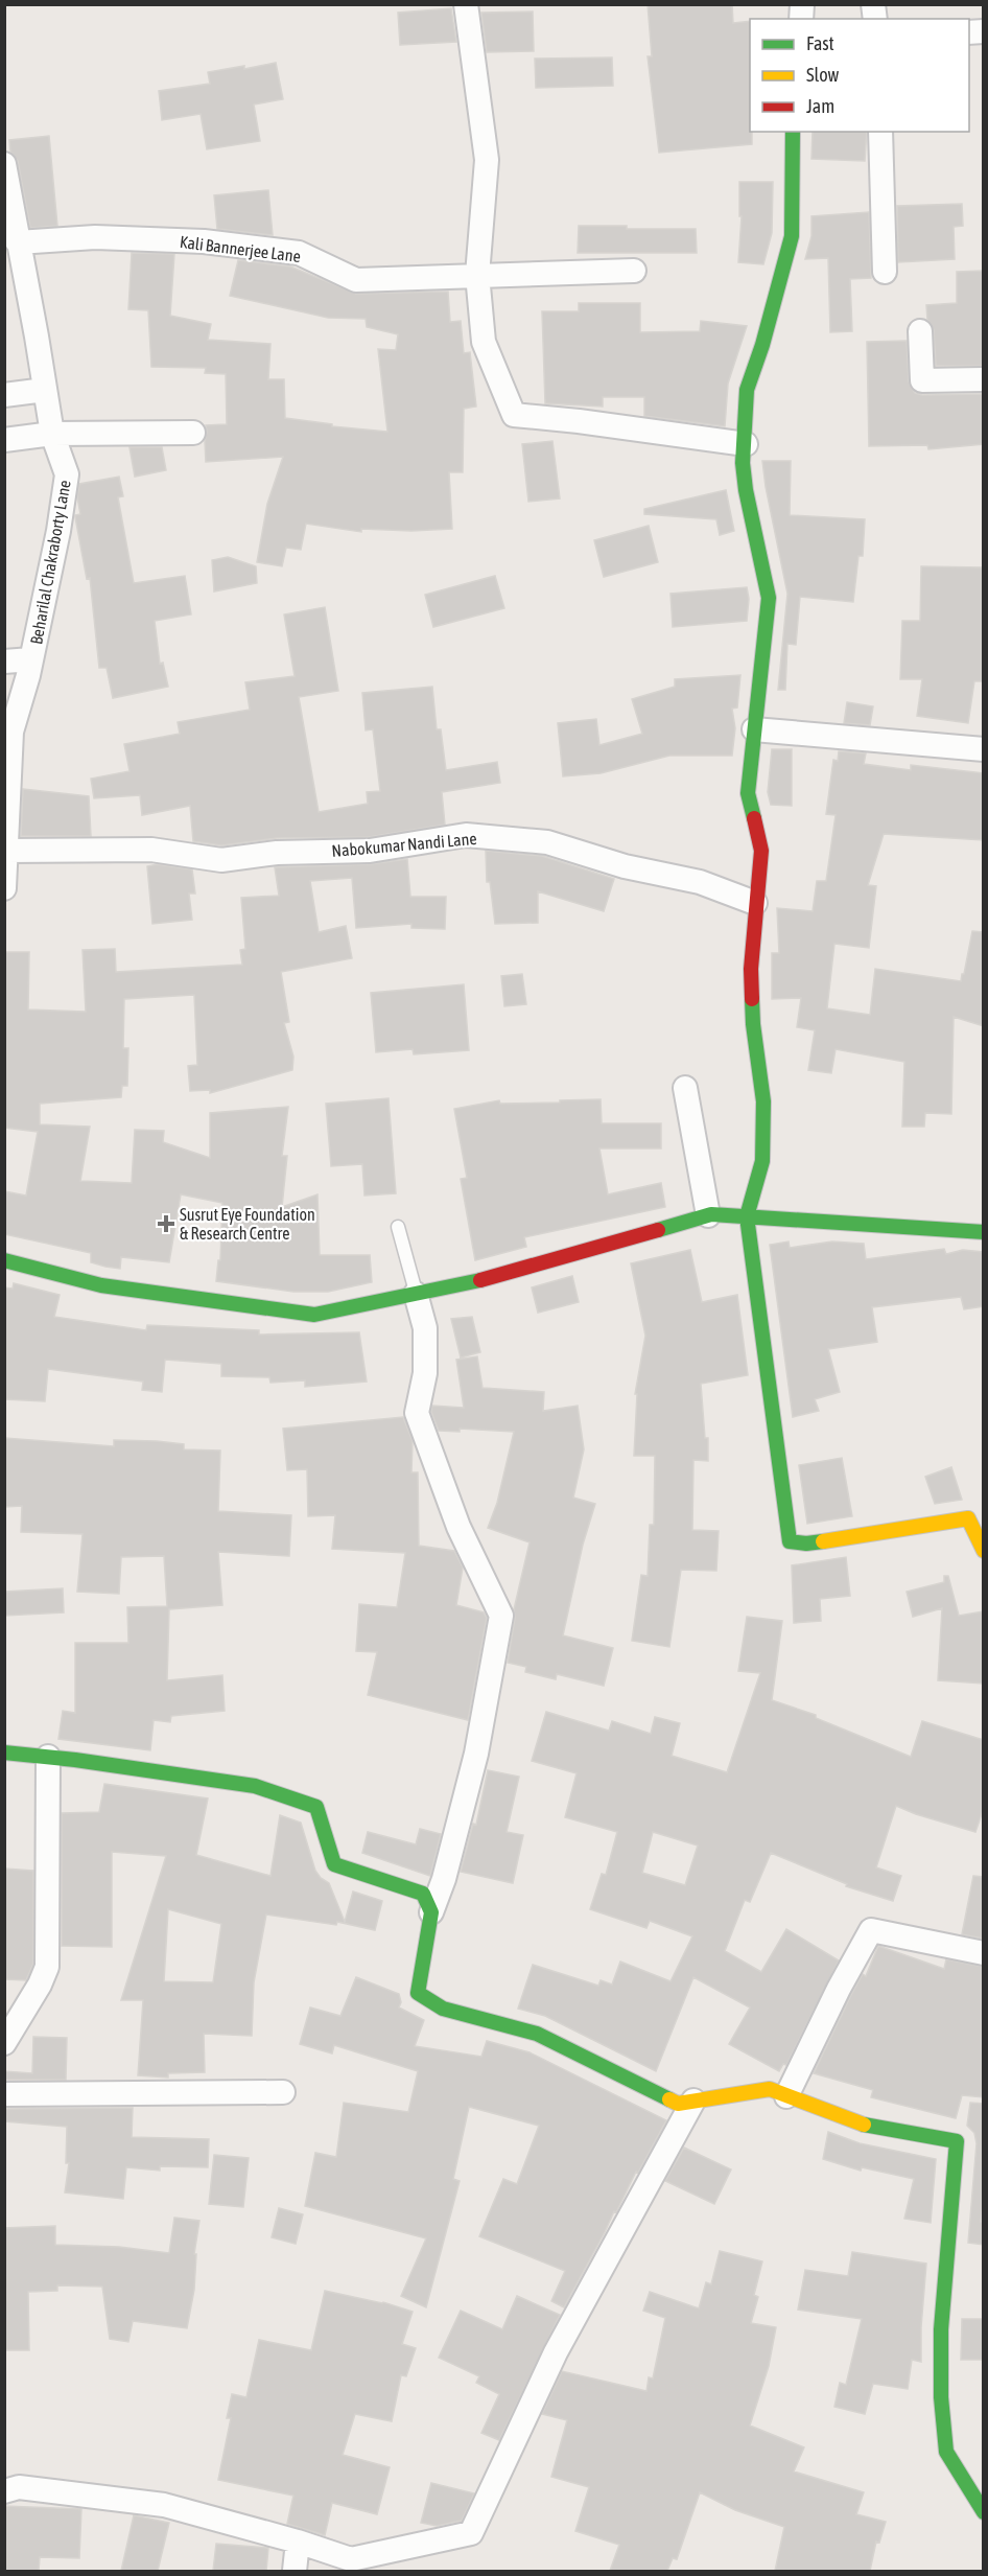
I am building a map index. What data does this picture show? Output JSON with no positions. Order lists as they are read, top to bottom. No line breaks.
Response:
{"streets":{"street":["Kali Bannerjee Lane","Beharilal Chakraborty Lane","Nabokumar Nandi Lane"]},"crossings":[["Kali Bannerjee Lane","Beharilal Chakraborty Lane"],["Beharilal Chakraborty Lane","Nabokumar Nandi Lane"]],"places":{"health":["Susrut Eye Foundation & Research Centre"]},"legend":["Fast","Slow","Jam"]}
